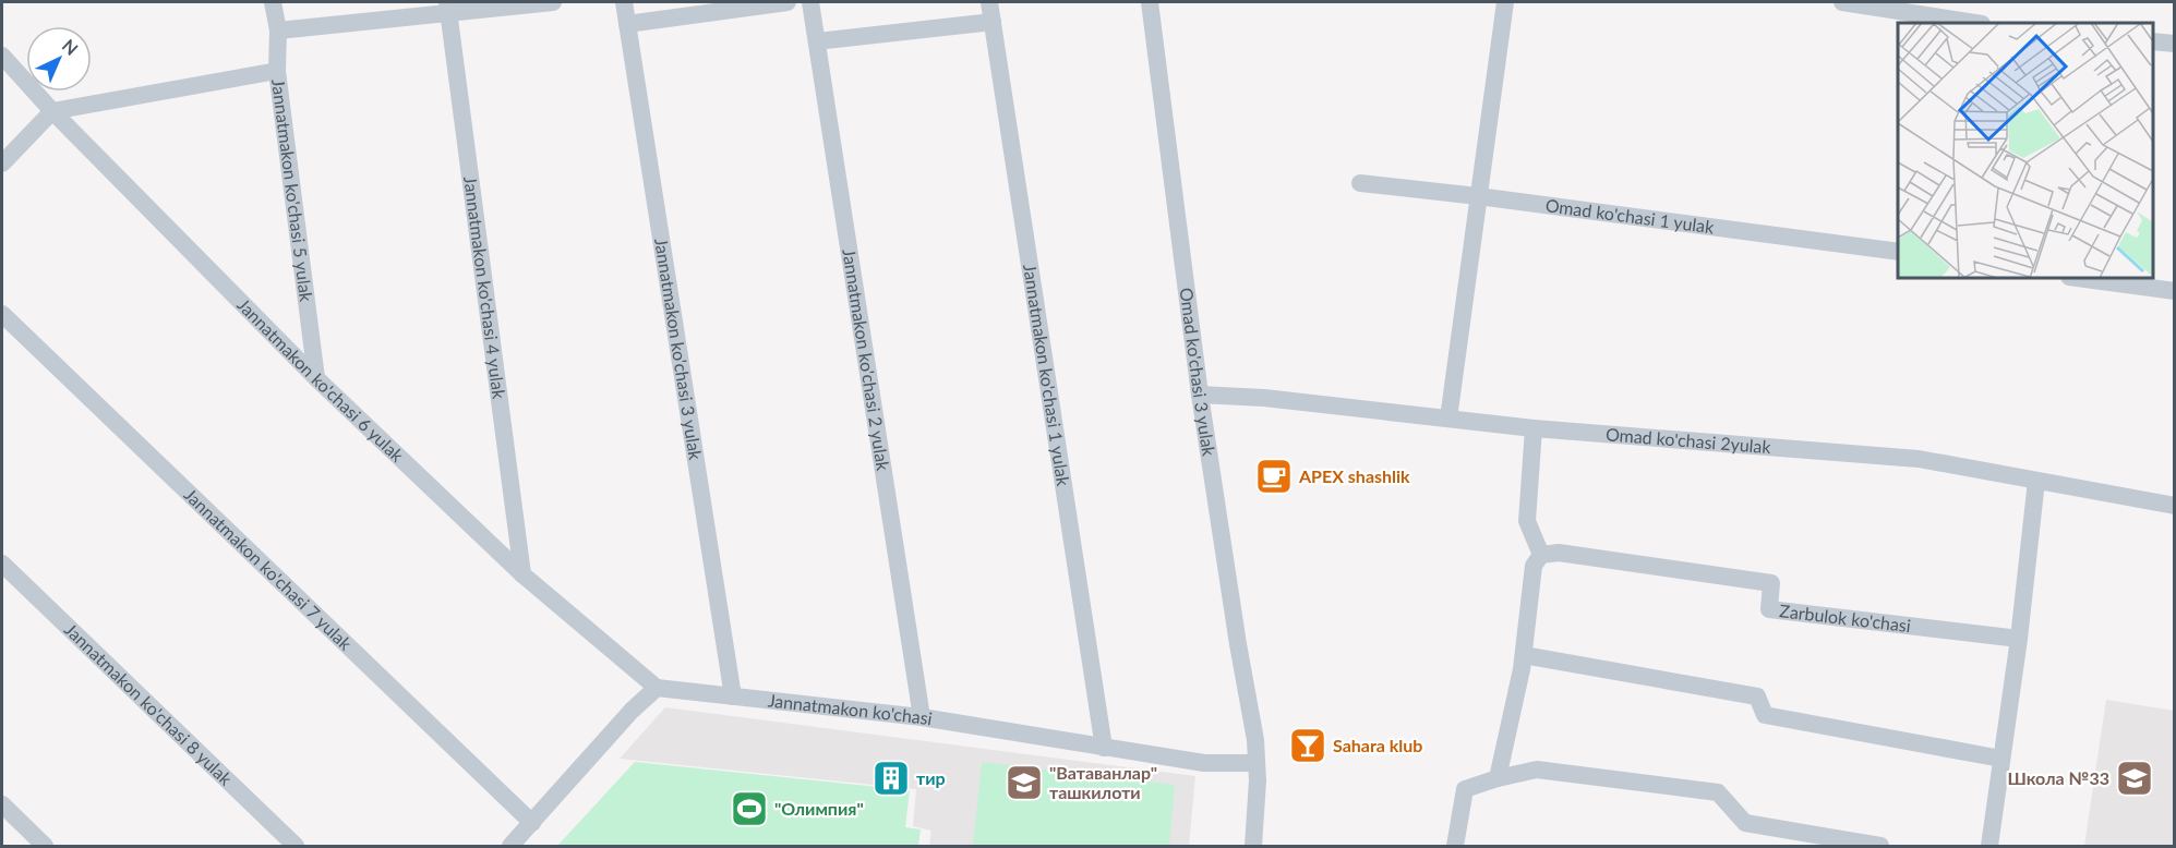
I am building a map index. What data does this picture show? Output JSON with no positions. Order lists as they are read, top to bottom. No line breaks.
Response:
{"streets":{"street":["Jannatmakon ko'chasi 5 yulak","Omad ko'chasi 1 yulak","Jannatmakon ko'chasi 4 yulak","Jannatmakon ko'chasi 3 yulak","Jannatmakon ko'chasi 2 yulak","Omad ko'chasi 3 yulak","Jannatmakon ko'chasi 1 yulak","Jannatmakon ko'chasi 6 yulak","Omad ko'chasi 2yulak","Jannatmakon ko'chasi 7 yulak","Zarbulok ko'chasi","Jannatmakon ko'chasi 8 yulak","Jannatmakon ko'chasi"]},"crossings":[["Jannatmakon ko'chasi 5 yulak","Jannatmakon ko'chasi 6 yulak"],["Jannatmakon ko'chasi 4 yulak","Jannatmakon ko'chasi 6 yulak"],["Jannatmakon ko'chasi 3 yulak","Jannatmakon ko'chasi"],["Jannatmakon ko'chasi 2 yulak","Jannatmakon ko'chasi"],["Omad ko'chasi 3 yulak","Omad ko'chasi 2yulak"],["Omad ko'chasi 3 yulak","Jannatmakon ko'chasi"],["Jannatmakon ko'chasi 1 yulak","Jannatmakon ko'chasi"],["Jannatmakon ko'chasi 6 yulak","Jannatmakon ko'chasi"]],"places":{"cafe":["APEX shashlik"],"bar":["Sahara klub"],"building":["тир"],"school or university":["Школа №33","\"Ватаванлар\" ташкилоти"],"sports":["\"Олимпия\""]},"north":"top right"}
